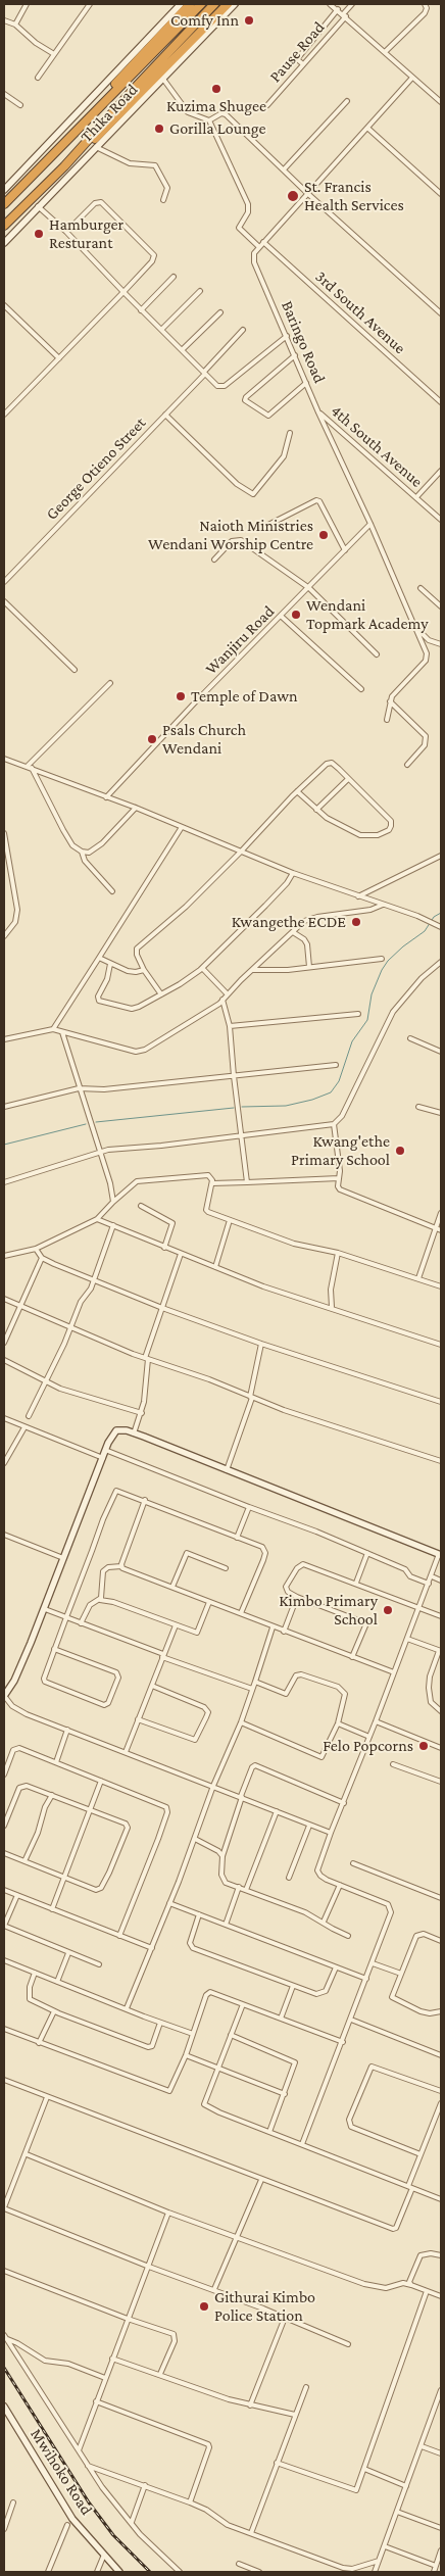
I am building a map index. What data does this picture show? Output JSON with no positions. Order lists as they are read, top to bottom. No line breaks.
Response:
{"streets":{"highway":["Thika Road"],"street":["Pause Road","3rd South Avenue","Baringo Road","4th South Avenue","George Otieno Street","Wanjiru Road","Mwihoko Road"]},"crossings":[["Baringo Road","4th South Avenue"],["Baringo Road","Wanjiru Road"]],"places":["Comfy Inn","Kuzima Shugee","Gorilla Lounge","St. Francis Health Services","Hamburger Resturant","Naioth Ministries Wendani Worship Centre","Wendani Topmark Academy","Temple of Dawn","Psals Church Wendani","Kwangethe ECDE","Kwang'ethe Primary School","Kimbo Primary School","Felo Popcorns","Githurai Kimbo Police Station"]}
